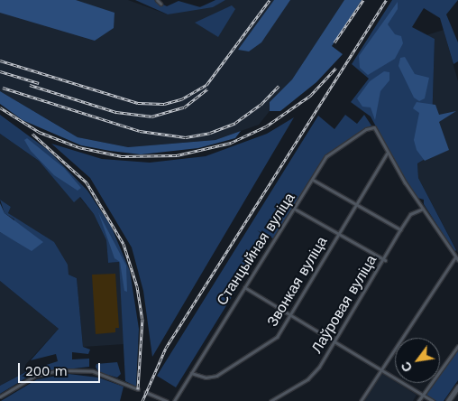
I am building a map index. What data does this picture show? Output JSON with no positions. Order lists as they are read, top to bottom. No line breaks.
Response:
{"streets":{"street":["Станцыйная вуліца","Звонкая вуліца","Лаўровая вуліца"]},"crossings":[["Станцыйная вуліца","Звонкая вуліца"]],"scale_bar":"200 m","north":"bottom left"}
